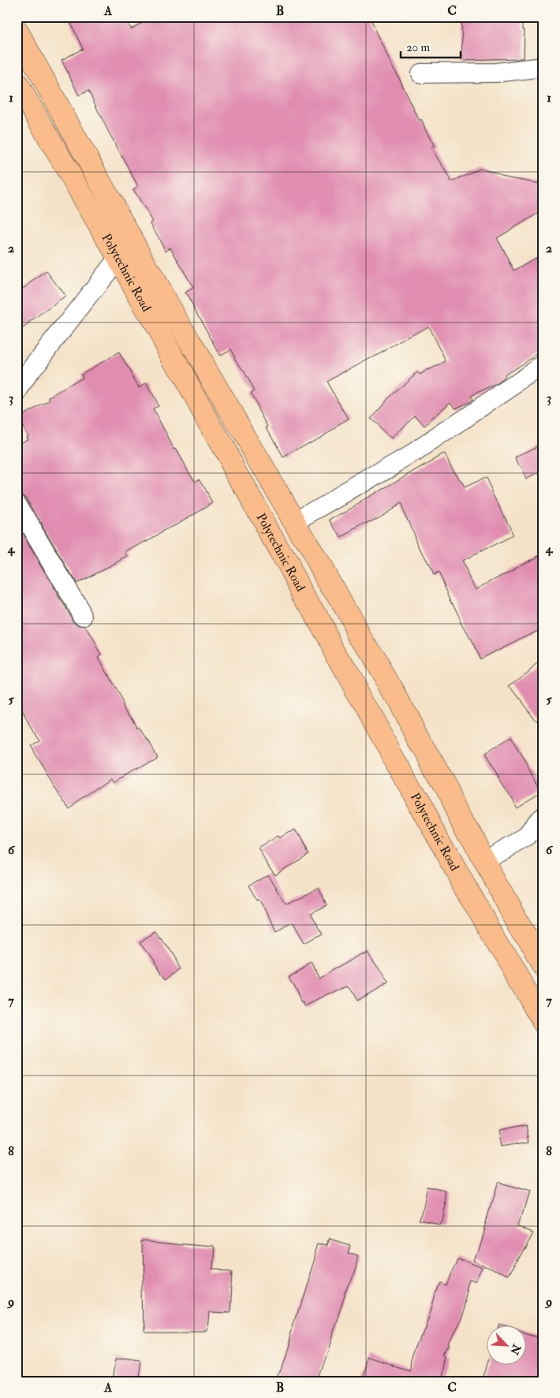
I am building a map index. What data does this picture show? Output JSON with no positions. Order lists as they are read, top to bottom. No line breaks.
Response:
{"streets":{"main road":["Polytechnic Road"]},"scale_bar":"20 m","north":"bottom right","grid":{"columns":["A","B","C"],"rows":["1","2","3","4","5","6","7","8","9"]}}
